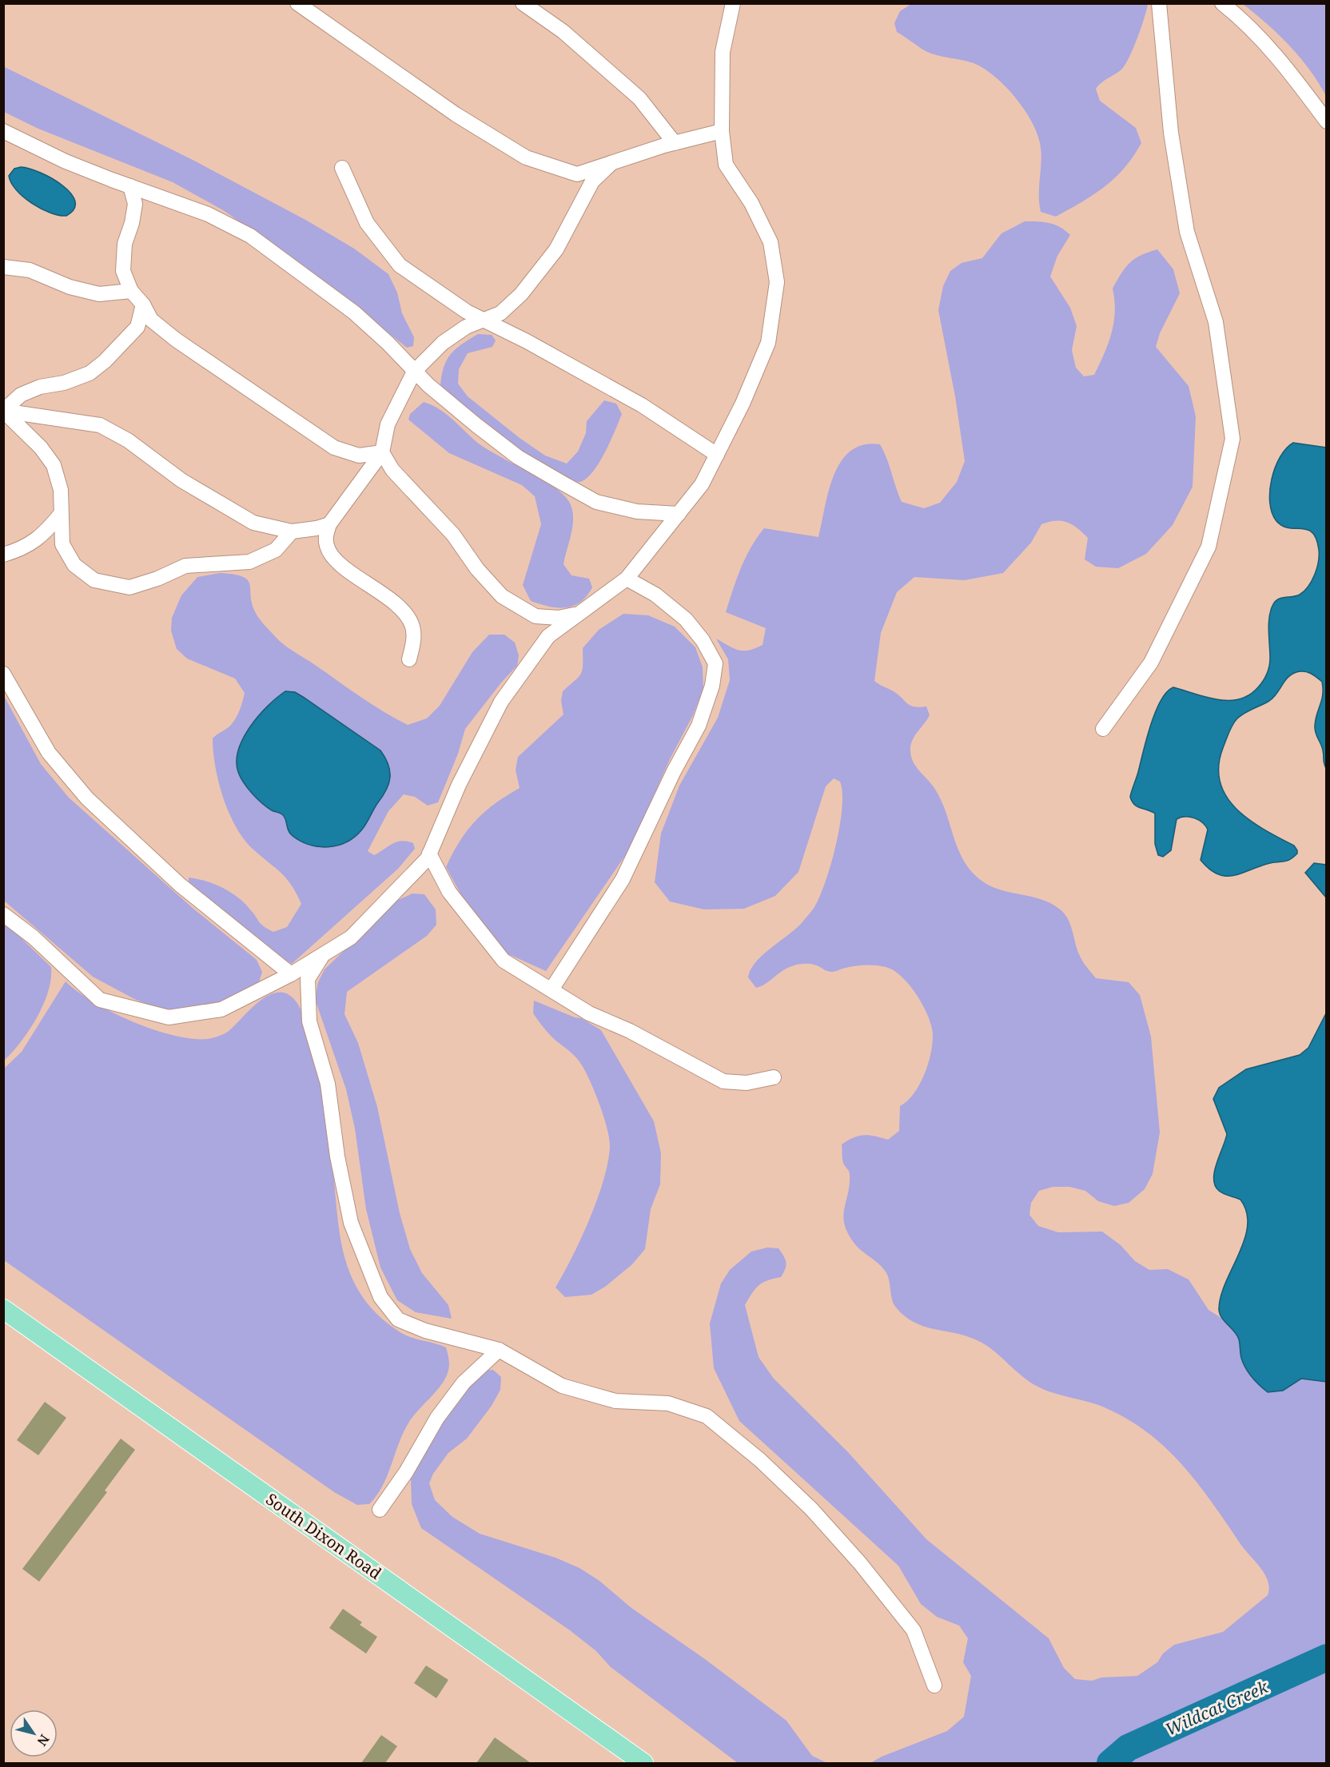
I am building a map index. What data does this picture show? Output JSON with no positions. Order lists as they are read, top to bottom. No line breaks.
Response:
{"streets":{"main road":["South Dixon Road"]},"water":["Wildcat Creek"],"north":"bottom right"}
